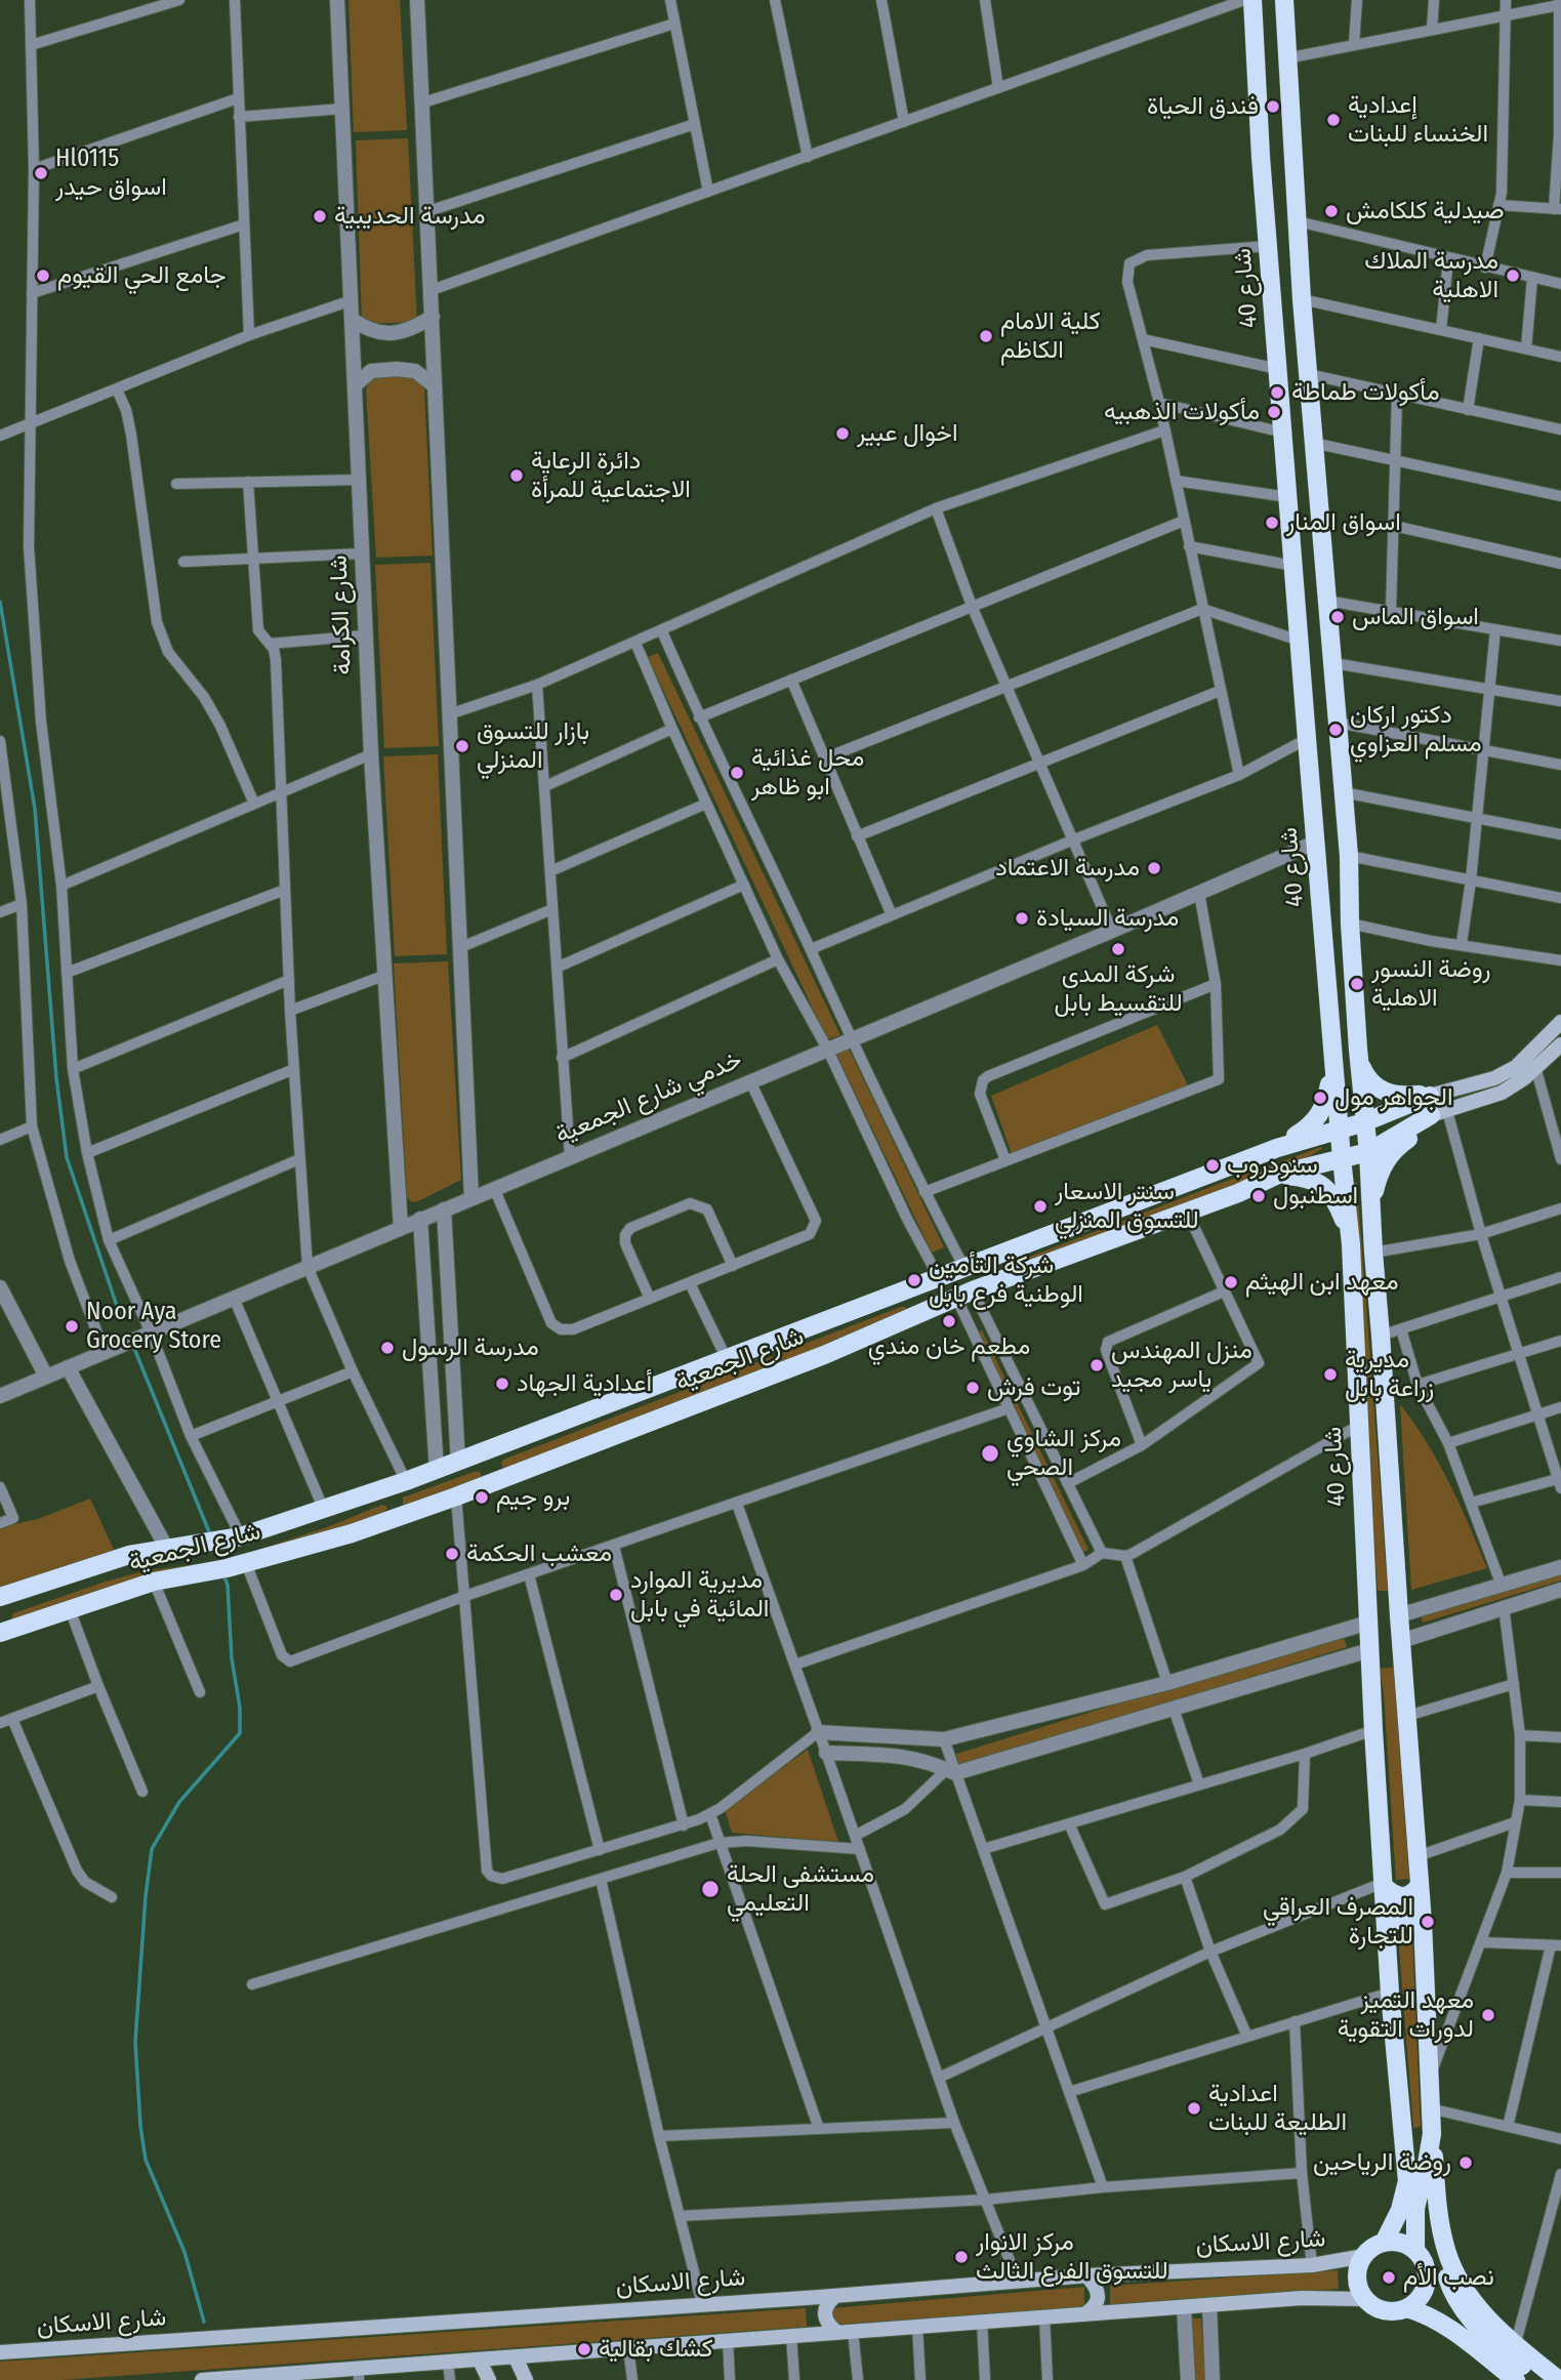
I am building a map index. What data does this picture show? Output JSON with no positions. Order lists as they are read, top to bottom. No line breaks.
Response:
{"streets":{"main road":["شارع 40","شارع الجمعية","شارع الاسكان"],"street":["شارع الكرامة","خدمي شارع الجمعية"]},"crossings":[["شارع 40","خدمي شارع الجمعية"],["شارع 40","شارع الجمعية"],["شارع 40","شارع الاسكان"],["شارع الكرامة","خدمي شارع الجمعية"]],"places":["فندق الحياة","إعدادية الخنساء للبنات","Hl0115 اسواق حيدر","صيدلية كلكامش","مدرسة الحديبية","جامع الحي القيوم","مدرسة الملاك الاهلية","كلية الامام الكاظم","مأكولات طماطة","مأكولات الذهبيه","اخوال عبير","دائرة الرعاية الاجتماعية للمرأة","اسواق المنار","اسواق الماس","دكتور اركان مسلم العزاوي","بازار للتسوق المنزلي","محل غذائية ابو ظاهر","مدرسة الاعتماد","مدرسة السيادة","شركة المدى للتقسيط بابل","روضة النسور الاهلية","الجواهر مول","سنودروب","اسطنبول","سنتر الاسعار للتسوق المنزلي","شركة التأمين الوطنية فرع بابل","معهد ابن الهيثم","مطعم خان مندي","Noor Aya Grocery Store","مدرسة الرسول","منزل المهندس ياسر مجيد","مديرية زراعة بابل","أعدادية الجهاد","توت فرش","مركز الشاوي الصحي","برو جيم","معشب الحكمة","مديرية الموارد المائية في بابل","مستشفى الحلة التعليمي","المصرف العراقي للتجارة","معهد التميز لدورات التقوية","اعدادية الطليعة للبنات","روضة الرياحين","مركز الانوار للتسوق الفرع الثالث","نصب الأم","كشك بقالية"]}
